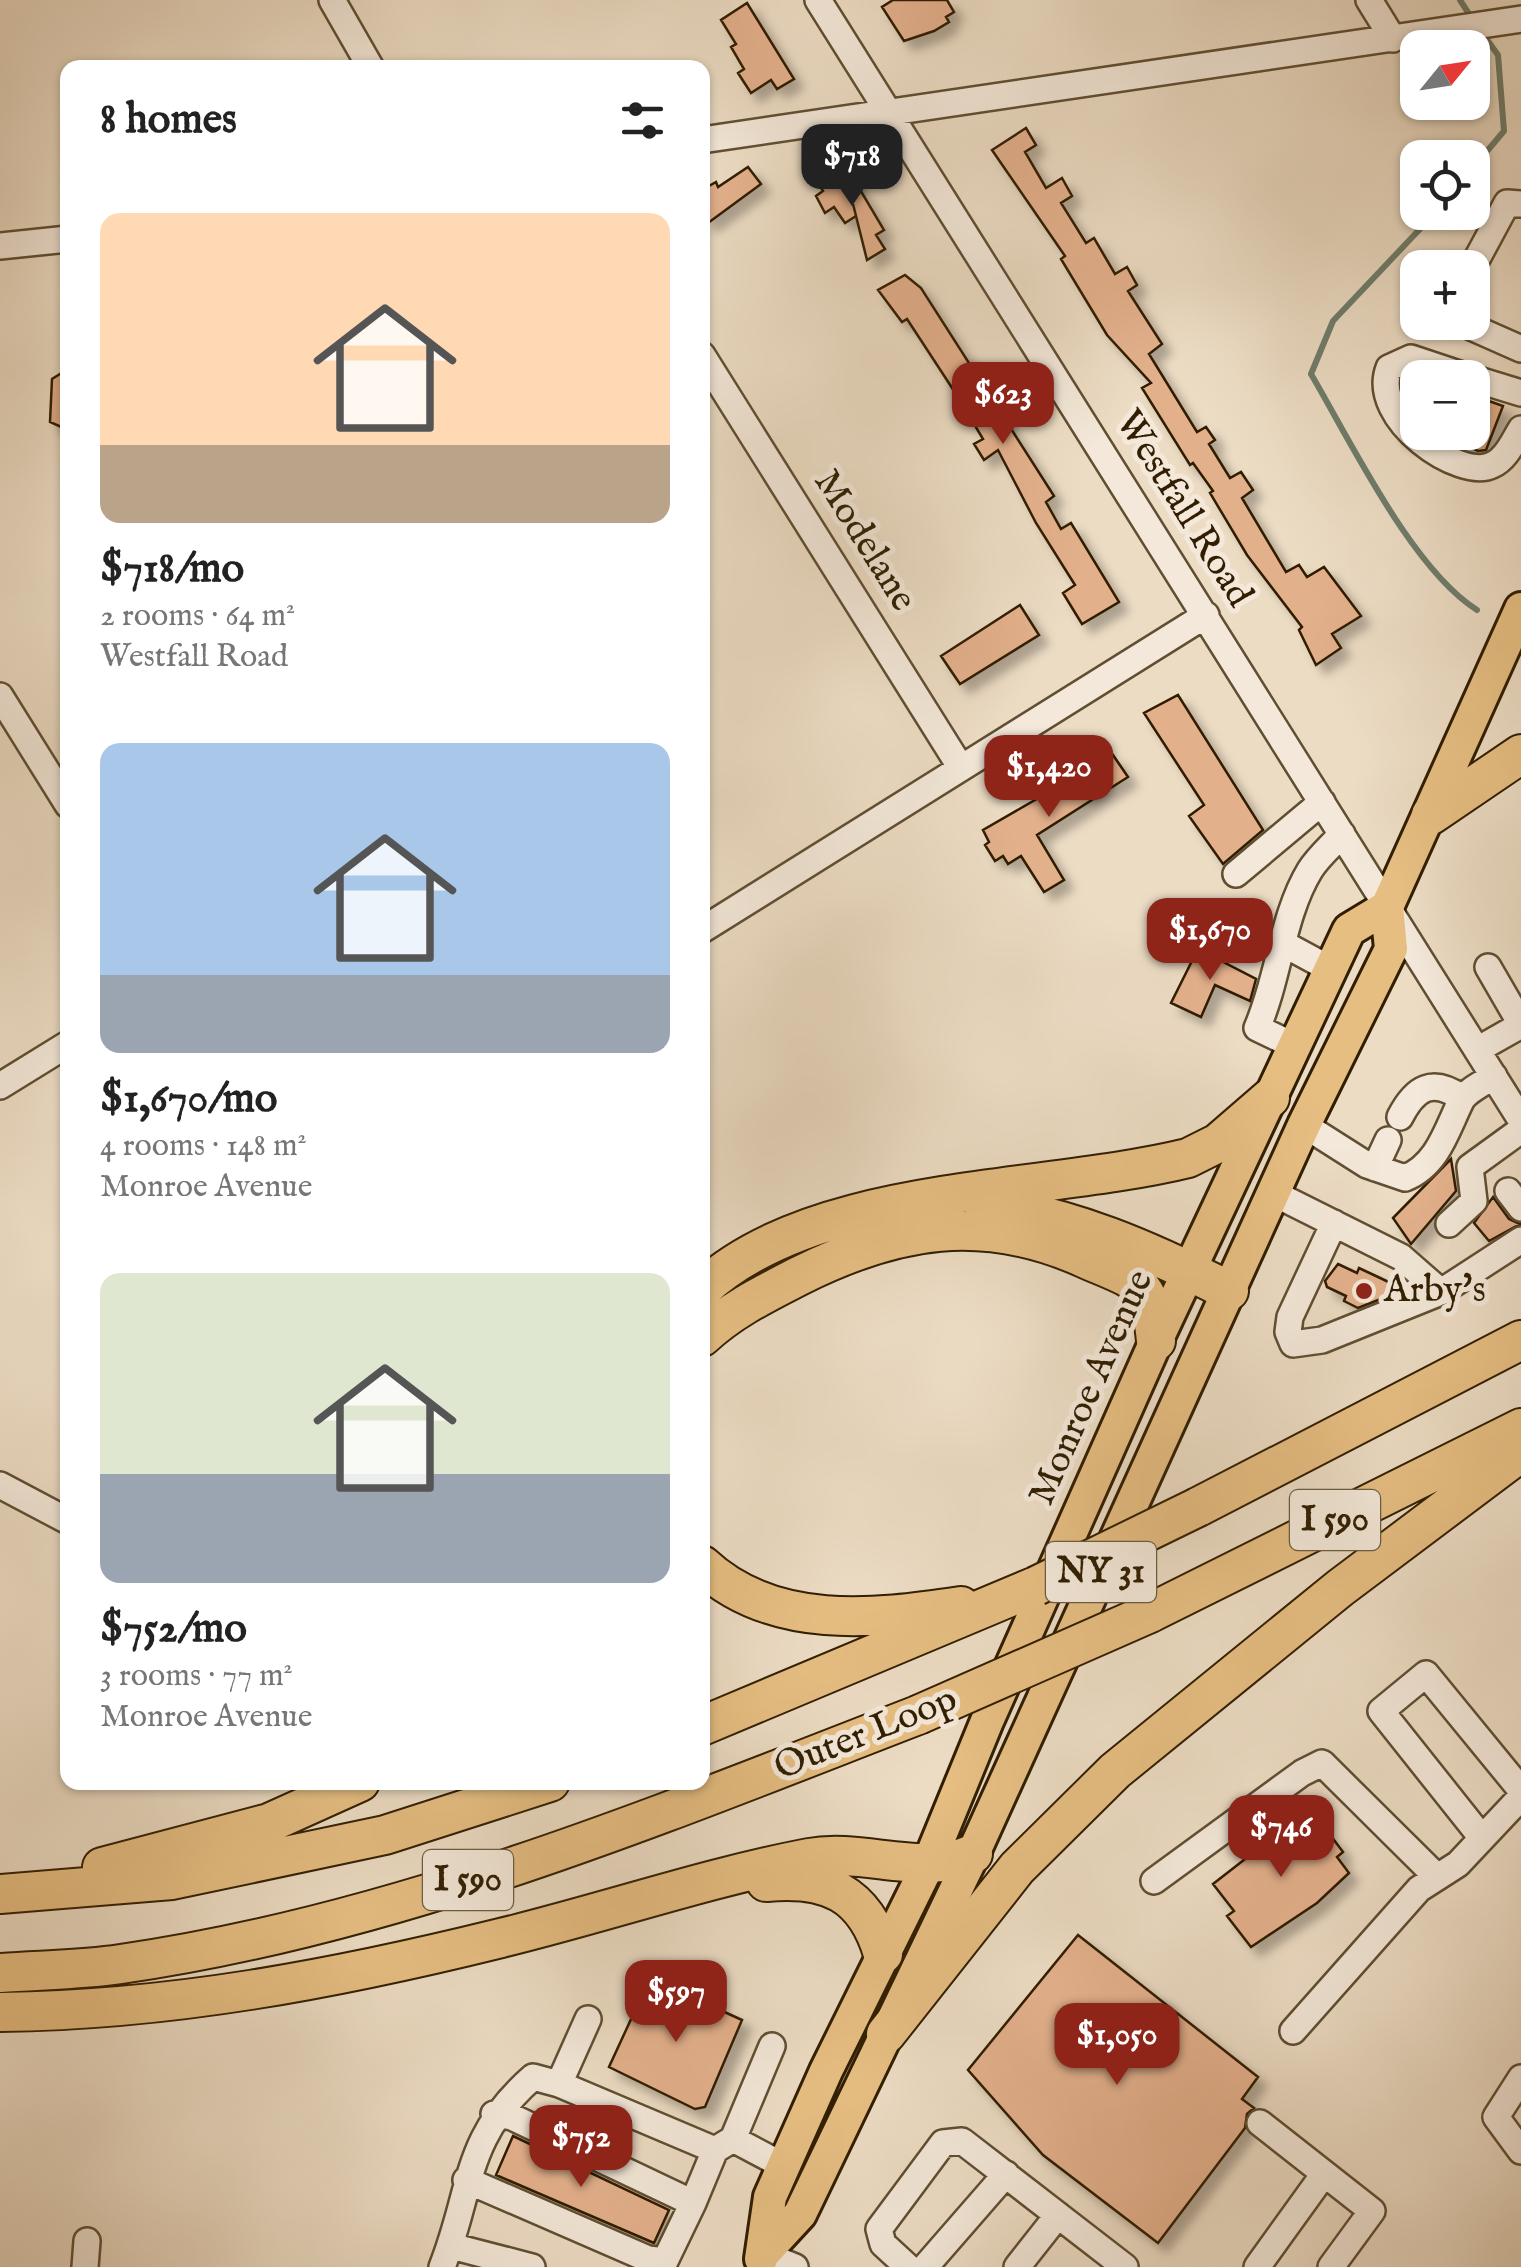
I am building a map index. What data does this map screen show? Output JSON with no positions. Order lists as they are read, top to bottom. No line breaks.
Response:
{"streets":{"highway":["I 590","Outer Loop"],"main road":["Monroe Avenue","NY 31"],"street":["Westfall Road","Modelane"]},"crossings":[["Westfall Road","Monroe Avenue"],["Westfall Road","NY 31"],["Monroe Avenue","NY 31"],["I 590","Outer Loop"]],"places":["Arby's"],"north":"top right","page":{"map_buttons":["+","−"],"heading":"8 homes","price":["$718","$623","$1,420","$1,670","$746","$597","$1,050","$752"],"list":[{"name":"$718/mo","note":"2 rooms · 64 m² · Westfall Road"},{"name":"$1,670/mo","note":"4 rooms · 148 m² · Monroe Avenue"},{"name":"$752/mo","note":"3 rooms · 77 m² · Monroe Avenue"}]}}
